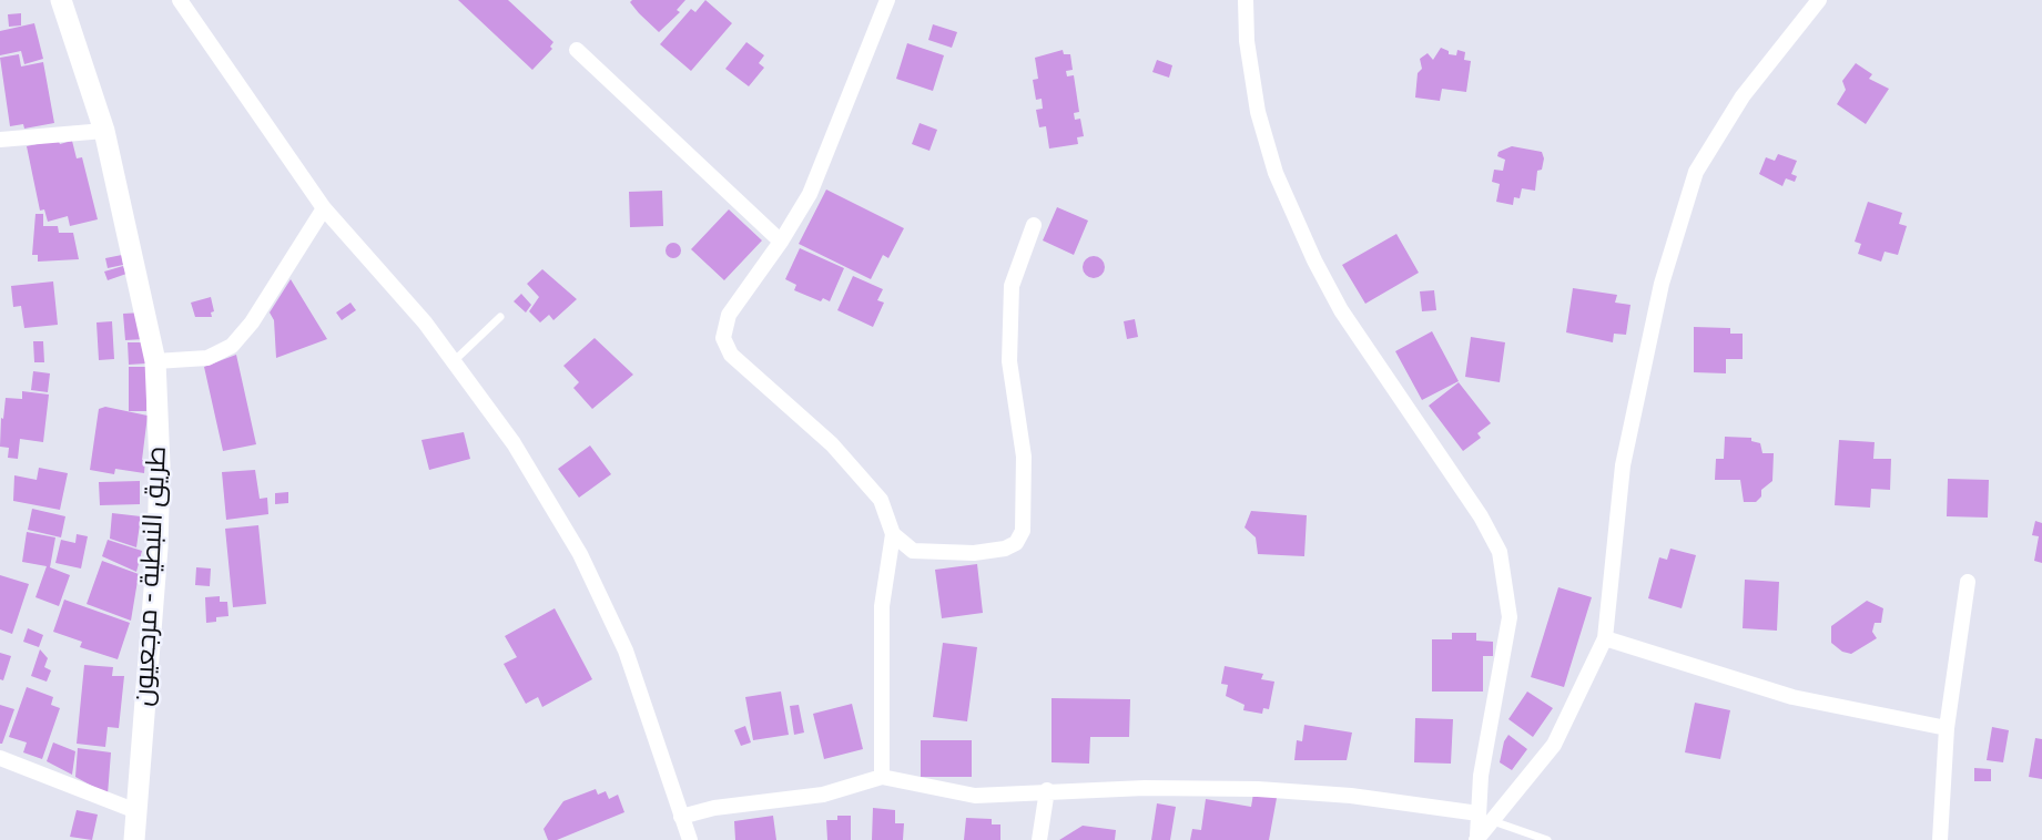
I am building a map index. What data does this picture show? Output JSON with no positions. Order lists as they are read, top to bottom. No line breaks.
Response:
{"streets":{"main road":["طريق النبطية - مرجعيون"]}}
